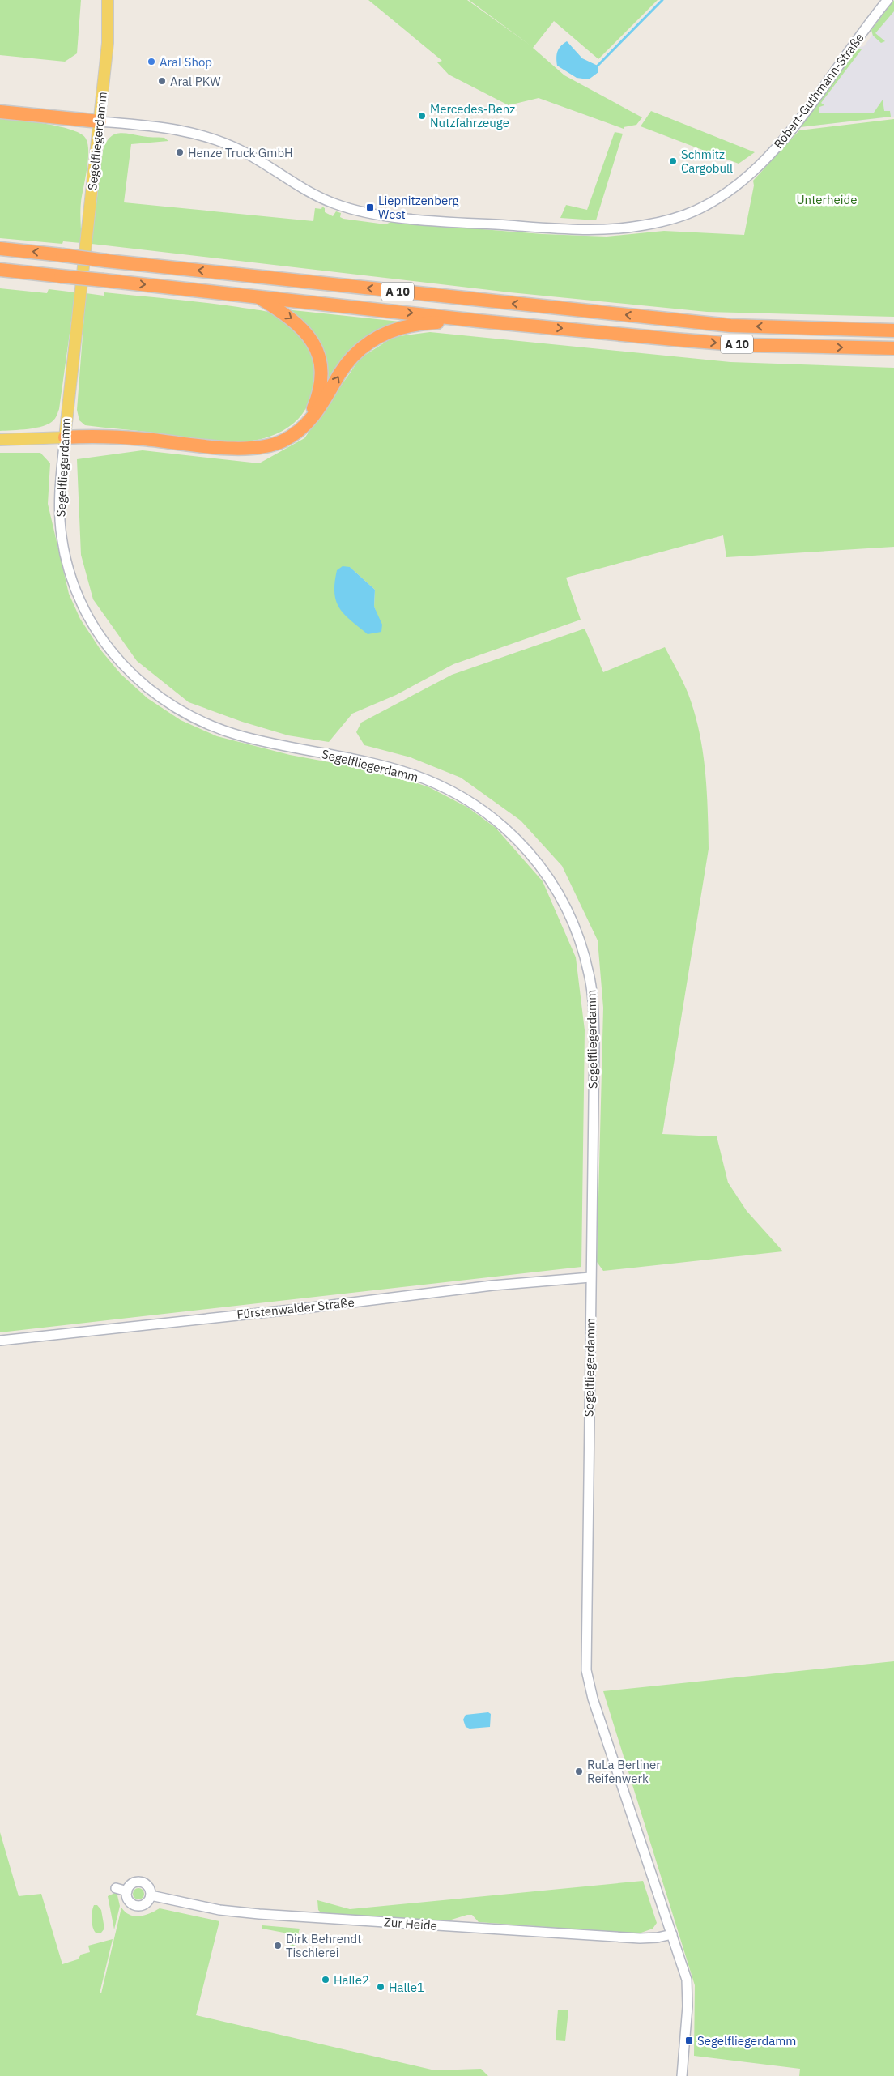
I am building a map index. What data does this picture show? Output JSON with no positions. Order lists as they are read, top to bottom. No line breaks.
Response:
{"streets":{"highway":["A 10"],"main road":["Segelfliegerdamm"],"street":["Robert-Guthmann-Straße","Fürstenwalder Straße","Zur Heide"]},"crossings":[["Robert-Guthmann-Straße","Segelfliegerdamm"],["Segelfliegerdamm","Fürstenwalder Straße"],["Segelfliegerdamm","Zur Heide"]],"parks":["Unterheide"],"places":{"other":["Aral Shop","Aral PKW","Mercedes-Benz Nutzfahrzeuge","Henze Truck GmbH","Schmitz Cargobull","RuLa Berliner Reifenwerk","Dirk Behrendt Tischlerei","Halle2","Halle1"],"transit":["Liepnitzenberg West","Segelfliegerdamm"]}}
